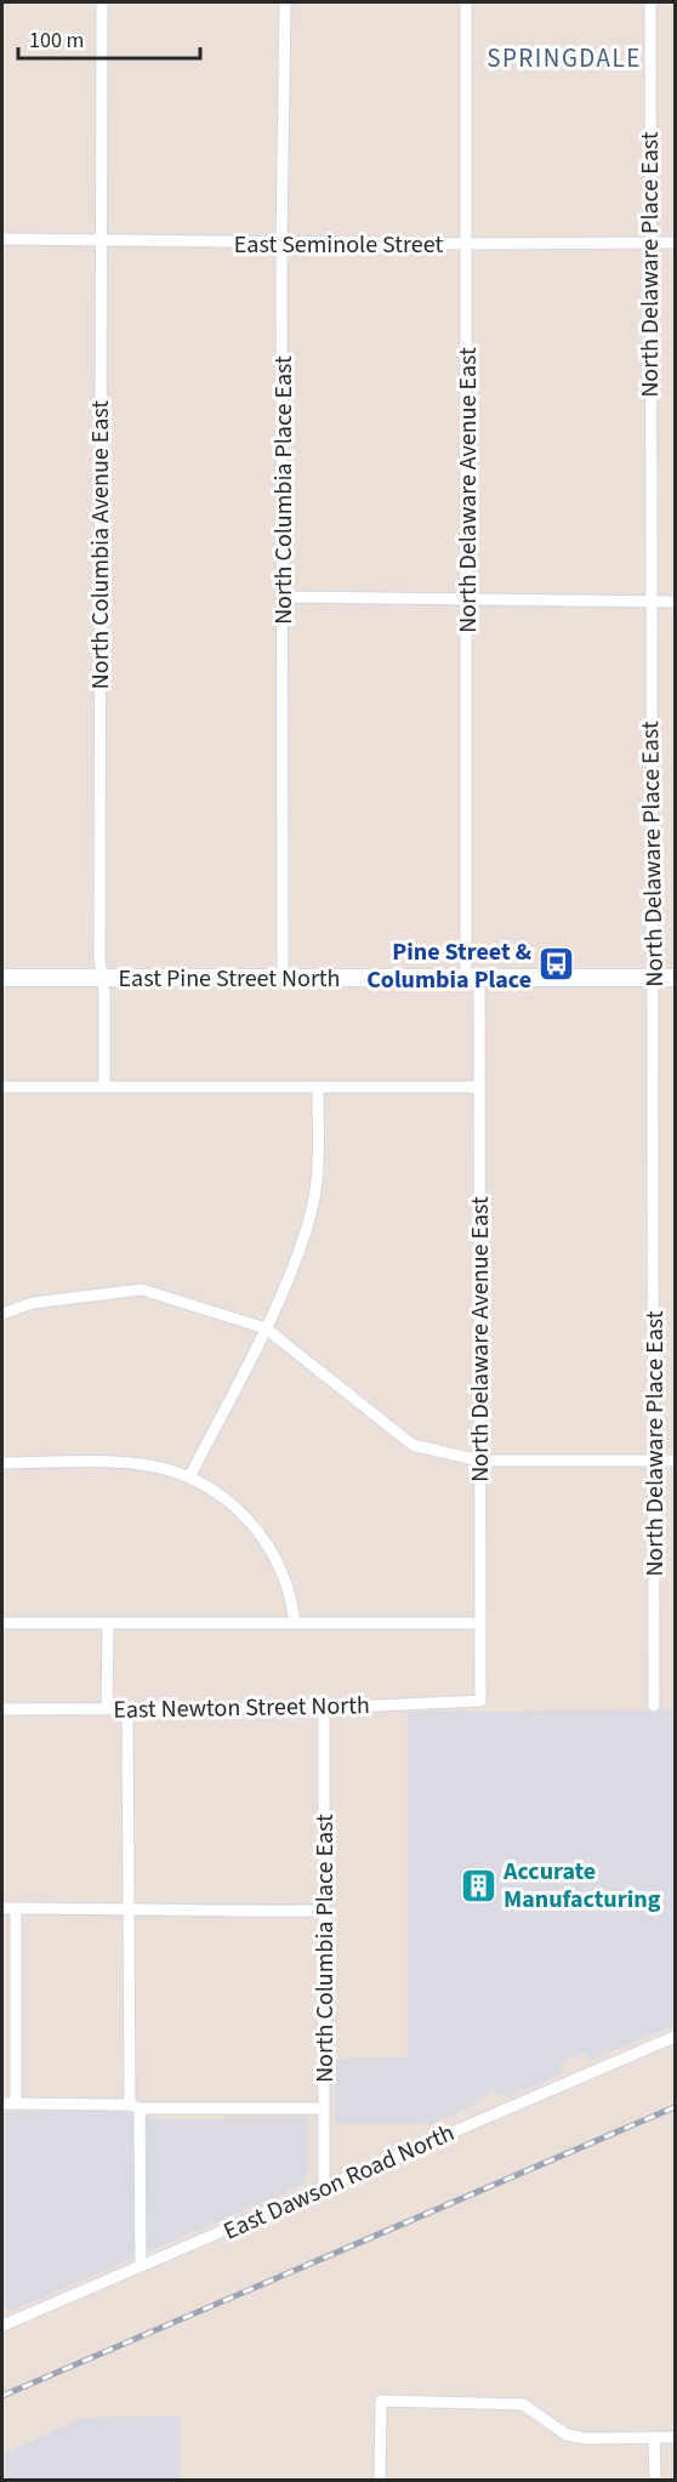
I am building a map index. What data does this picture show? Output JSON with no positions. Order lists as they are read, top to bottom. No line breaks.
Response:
{"streets":{"main road":["East Pine Street North"],"street":["East Seminole Street","North Delaware Place East","North Columbia Place East","North Delaware Avenue East","North Columbia Avenue East","East Newton Street North","East Dawson Road North"]},"crossings":[["East Seminole Street","North Delaware Place East"],["East Seminole Street","North Columbia Place East"],["East Seminole Street","North Delaware Avenue East"],["East Seminole Street","North Columbia Avenue East"],["North Delaware Place East","East Pine Street North"],["North Columbia Place East","East Pine Street North"],["North Columbia Place East","East Newton Street North"],["North Columbia Place East","East Dawson Road North"],["North Delaware Avenue East","East Pine Street North"],["North Delaware Avenue East","East Newton Street North"],["North Columbia Avenue East","East Pine Street North"]],"districts":["SPRINGDALE"],"places":{"bus stop":["Pine Street & Columbia Place"],"building":["Accurate Manufacturing"]},"scale_bar":"100 m"}
